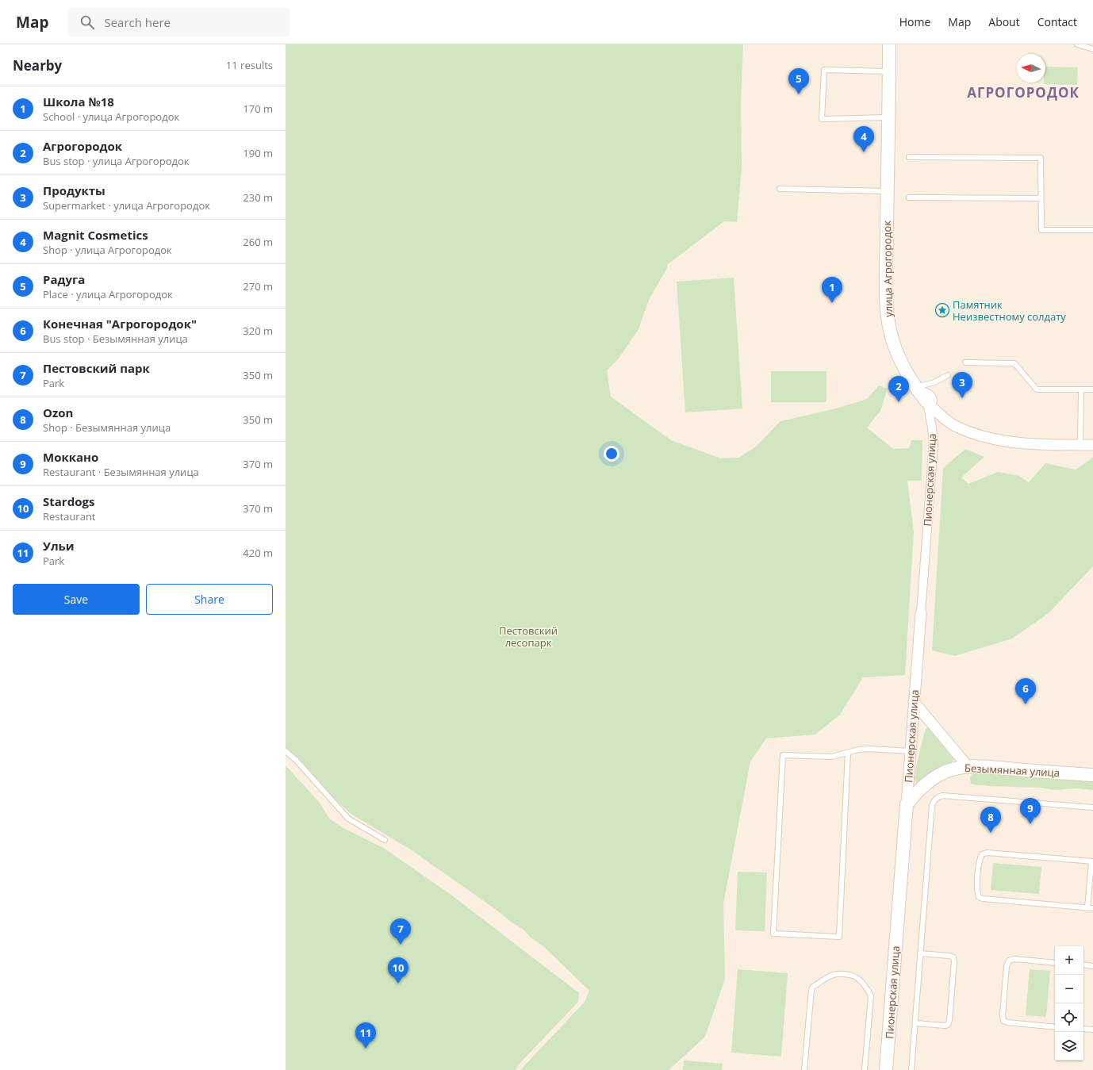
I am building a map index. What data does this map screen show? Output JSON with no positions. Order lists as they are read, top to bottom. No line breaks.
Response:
{"streets":{"street":["улица Агрогородок","Пионерская улица","Безымянная улица"]},"crossings":[["улица Агрогородок","Пионерская улица"],["Пионерская улица","Безымянная улица"]],"districts":["АГРОГОРОДОК"],"parks":["Пестовский лесопарк"],"places":{"place":["Памятник Неизвестному солдату"]},"north":"left","page":{"header":"Map","search":"Search here","nav":["Home","Map","About","Contact"],"heading":["Nearby","11 results"],"pins":["5","4","1","3","2","6","9","8","7","10","11"],"list":[{"mark":"1","name":"Школа №18","note":"School · улица Агрогородок","value":"170 m"},{"mark":"2","name":"Агрогородок","note":"Bus stop · улица Агрогородок","value":"190 m"},{"mark":"3","name":"Продукты","note":"Supermarket · улица Агрогородок","value":"230 m"},{"mark":"4","name":"Magnit Cosmetics","note":"Shop · улица Агрогородок","value":"260 m"},{"mark":"5","name":"Радуга","note":"Place · улица Агрогородок","value":"270 m"},{"mark":"6","name":"Конечная \"Агрогородок\"","note":"Bus stop · Безымянная улица","value":"320 m"},{"mark":"7","name":"Пестовский парк","note":"Park","value":"350 m"},{"mark":"8","name":"Ozon","note":"Shop · Безымянная улица","value":"350 m"},{"mark":"9","name":"Моккано","note":"Restaurant · Безымянная улица","value":"370 m"},{"mark":"10","name":"Stardogs","note":"Restaurant","value":"370 m"},{"mark":"11","name":"Ульи","note":"Park","value":"420 m"}],"buttons":["Save","Share"],"map_buttons":["+","−"]}}
